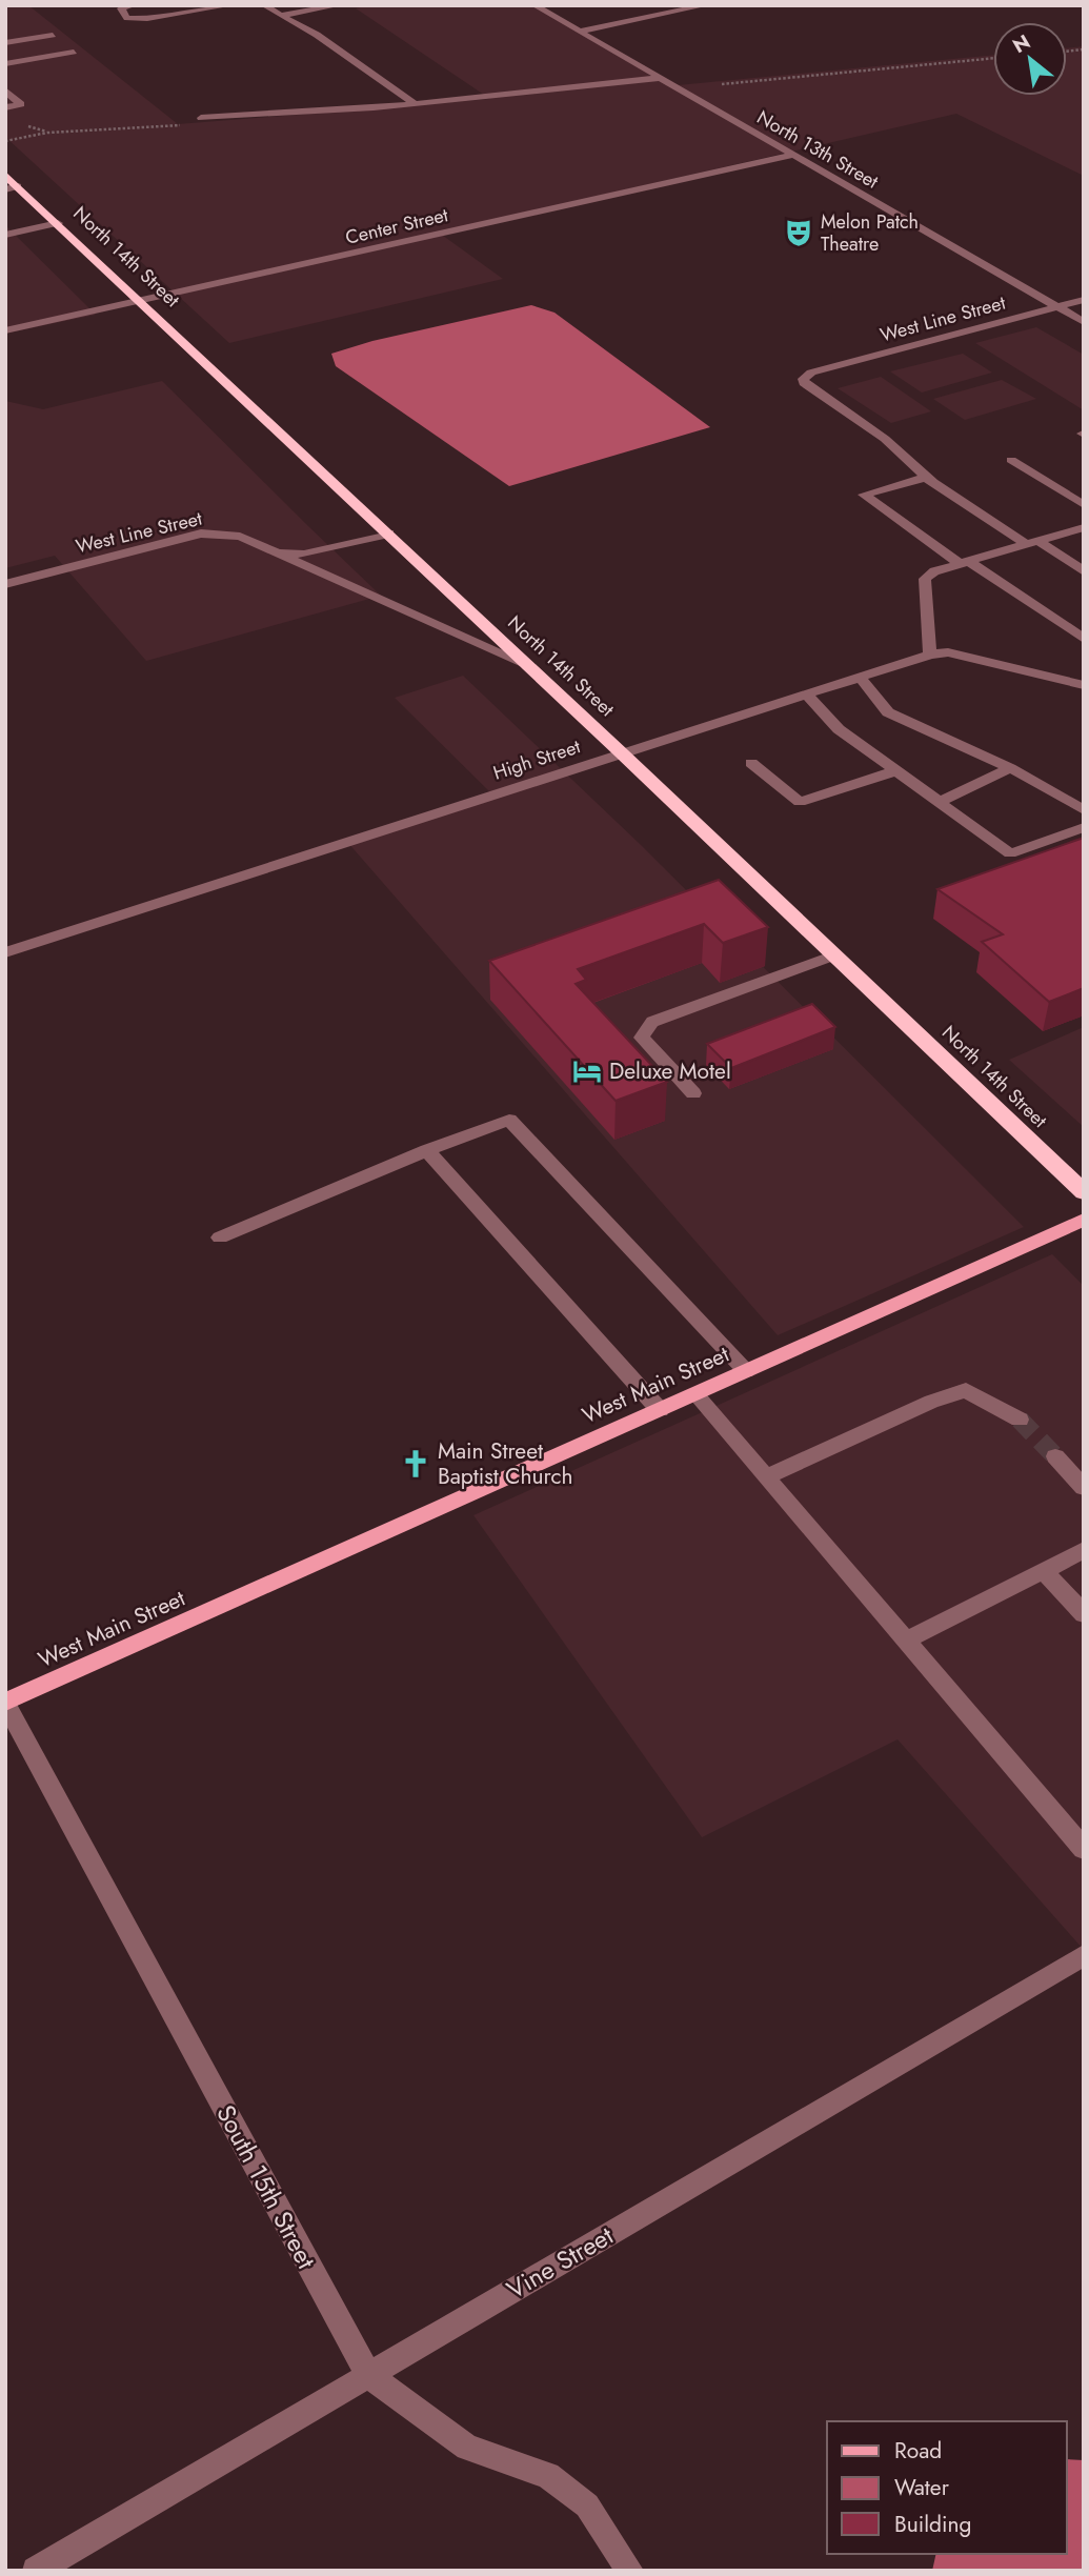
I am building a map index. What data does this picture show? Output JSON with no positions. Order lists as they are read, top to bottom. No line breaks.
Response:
{"streets":{"highway":["North 14th Street"],"main road":["West Main Street"],"street":["North 13th Street","Center Street","West Line Street","High Street","South 15th Street","Vine Street"]},"crossings":[["North 13th Street","Center Street"],["North 13th Street","West Line Street"],["Center Street","North 14th Street"],["North 14th Street","West Line Street"],["North 14th Street","High Street"],["West Main Street","South 15th Street"],["South 15th Street","Vine Street"]],"places":{"theatre":["Melon Patch Theatre"],"hotel":["Deluxe Motel"],"church":["Main Street Baptist Church"]},"legend":["Road","Water","Building"],"north":"top left"}
